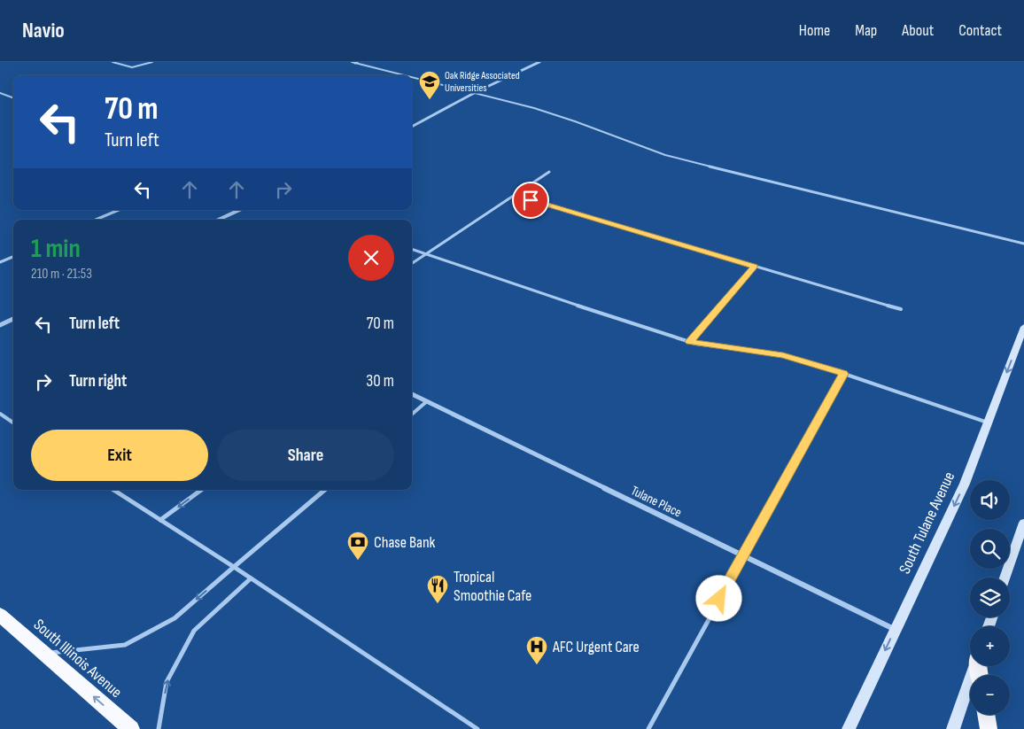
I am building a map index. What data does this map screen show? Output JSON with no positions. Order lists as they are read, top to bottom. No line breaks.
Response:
{"streets":{"highway":["South Illinois Avenue"],"main road":["South Tulane Avenue"],"street":["Tulane Place"]},"crossings":[["Tulane Place","South Tulane Avenue"]],"one_way":["South Tulane Avenue","South Illinois Avenue"],"places":{"school or university":["Oak Ridge Associated Universities"],"bank":["Chase Bank"],"restaurant":["Tropical Smoothie Cafe"],"hospital":["AFC Urgent Care"]},"page":{"header":"Navio","nav":["Home","Map","About","Contact"],"turn":["70 m","Turn left"],"heading":["1 min","210 m · 21:53"],"list":[{"name":"Turn left","value":"70 m"},{"name":"Turn right","value":"30 m"}],"buttons":["Exit","Share"],"map_buttons":["+","−"]}}
